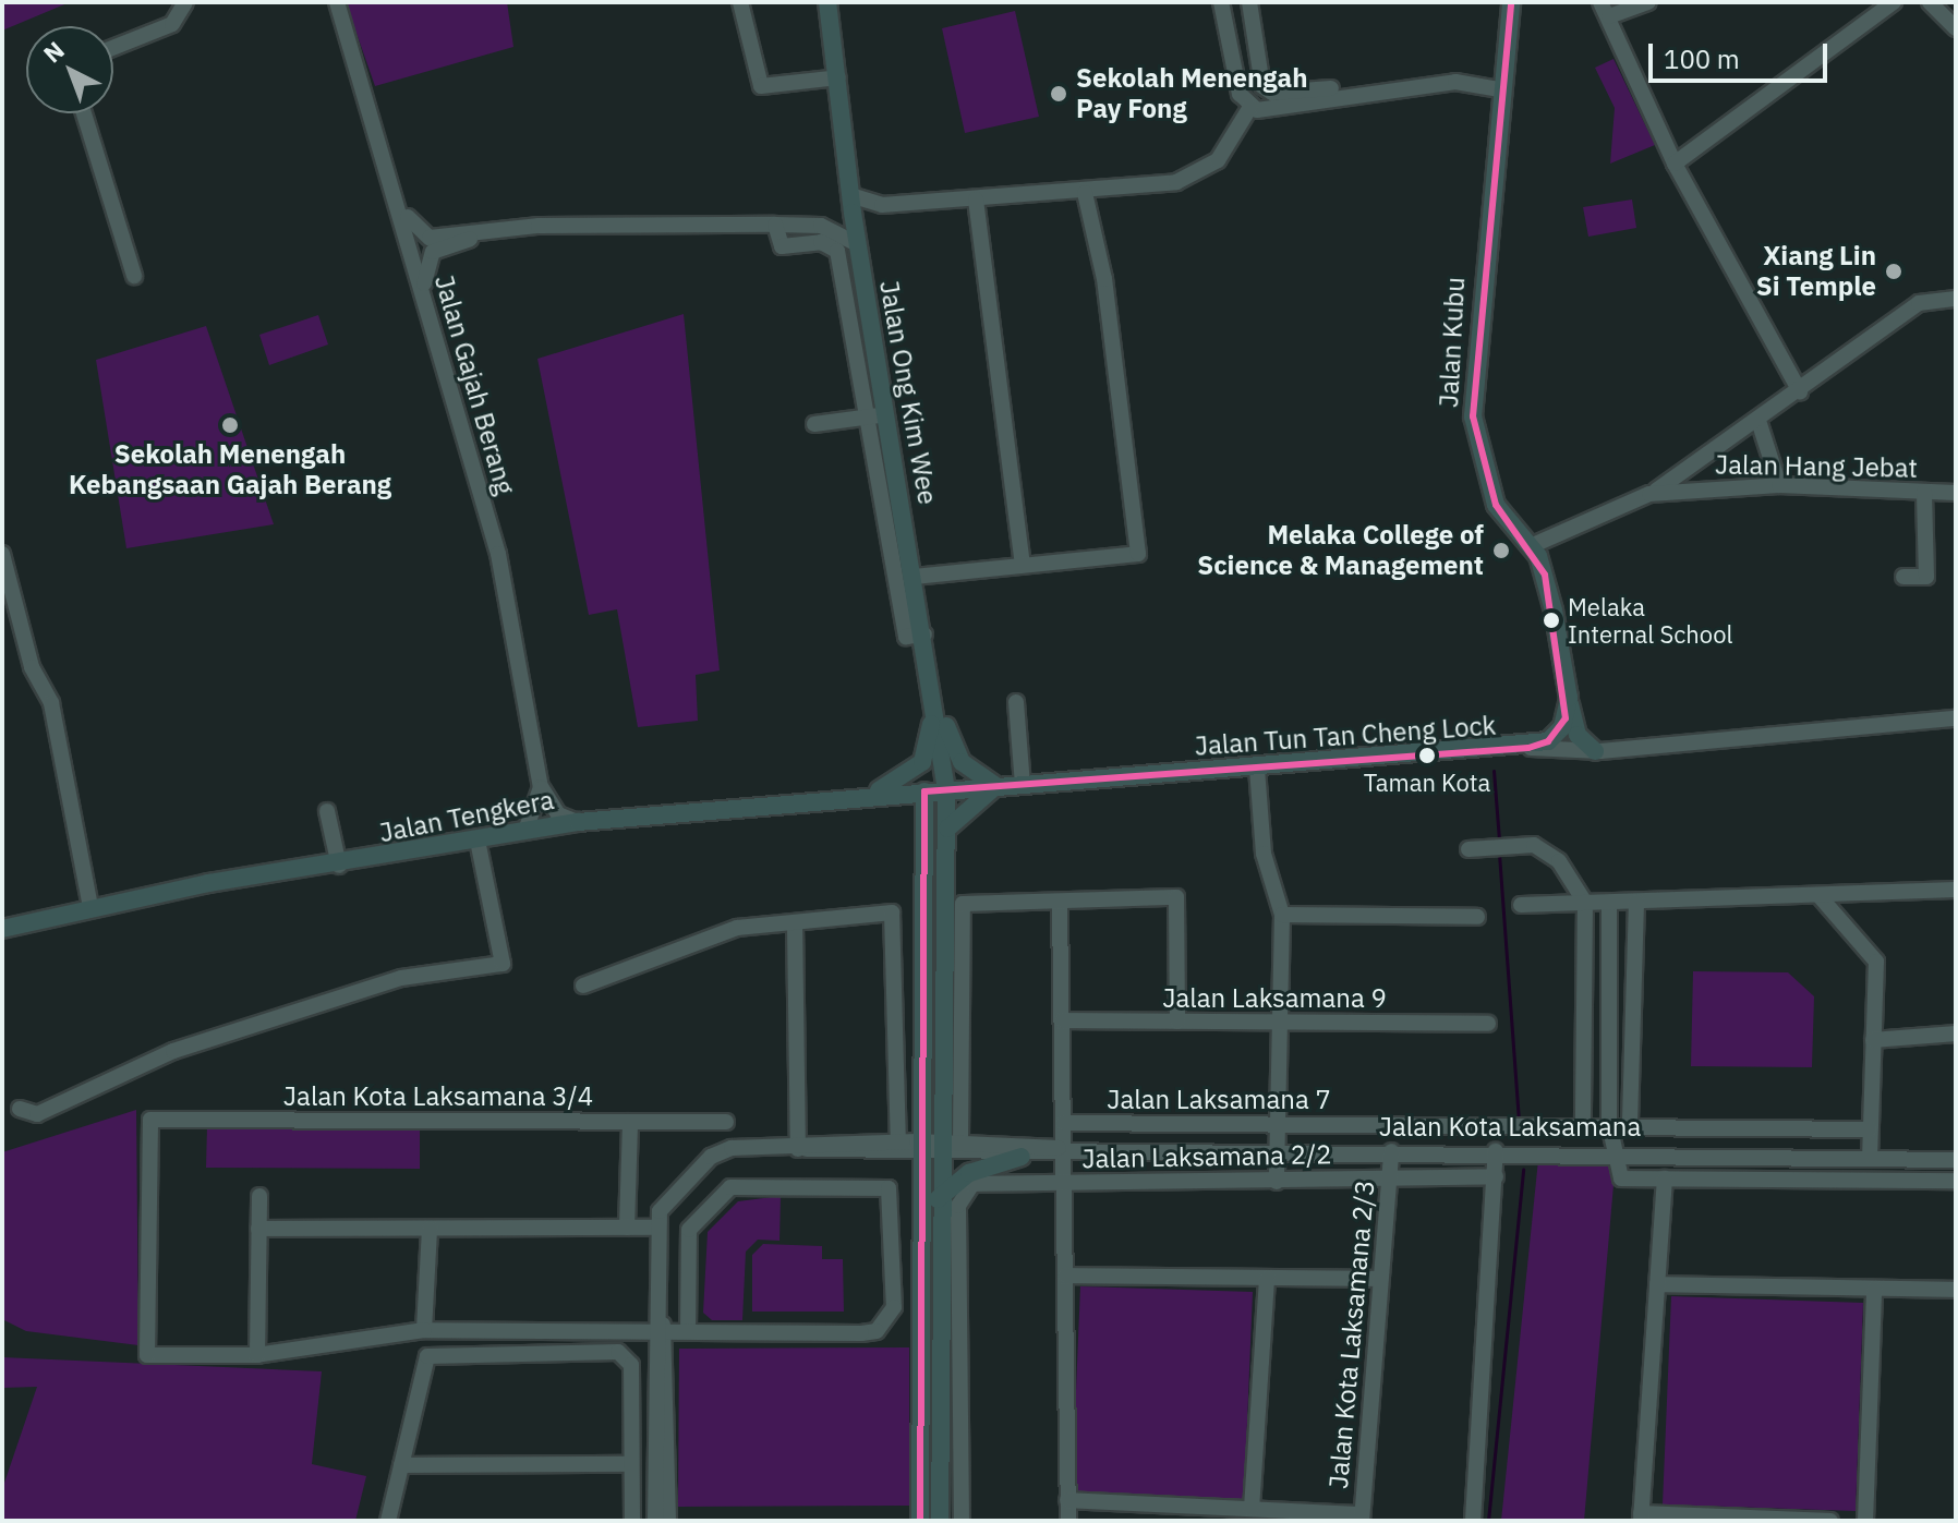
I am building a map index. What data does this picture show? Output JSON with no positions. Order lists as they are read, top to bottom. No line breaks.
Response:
{"streets":{"main road":["Jalan Kubu","Jalan Ong Kim Wee","Jalan Tun Tan Cheng Lock","Jalan Tengkera"],"street":["Jalan Gajah Berang","Jalan Hang Jebat","Jalan Laksamana 9","Jalan Kota Laksamana 3/4","Jalan Laksamana 7","Jalan Kota Laksamana","Jalan Laksamana 2/2","Jalan Kota Laksamana 2/3"]},"crossings":[["Jalan Kubu","Jalan Hang Jebat"],["Jalan Kubu","Jalan Tun Tan Cheng Lock"],["Jalan Gajah Berang","Jalan Tengkera"],["Jalan Ong Kim Wee","Jalan Tun Tan Cheng Lock"],["Jalan Ong Kim Wee","Jalan Tengkera"],["Jalan Ong Kim Wee","Jalan Kota Laksamana"],["Jalan Tun Tan Cheng Lock","Jalan Tengkera"],["Jalan Kota Laksamana","Jalan Kota Laksamana 2/3"],["Jalan Laksamana 2/2","Jalan Kota Laksamana 2/3"]],"places":["Sekolah Menengah Pay Fong","Xiang Lin Si Temple","Sekolah Menengah Kebangsaan Gajah Berang","Melaka College of Science & Management","Melaka Internal School","Taman Kota"],"scale_bar":"100 m","north":"top left"}
